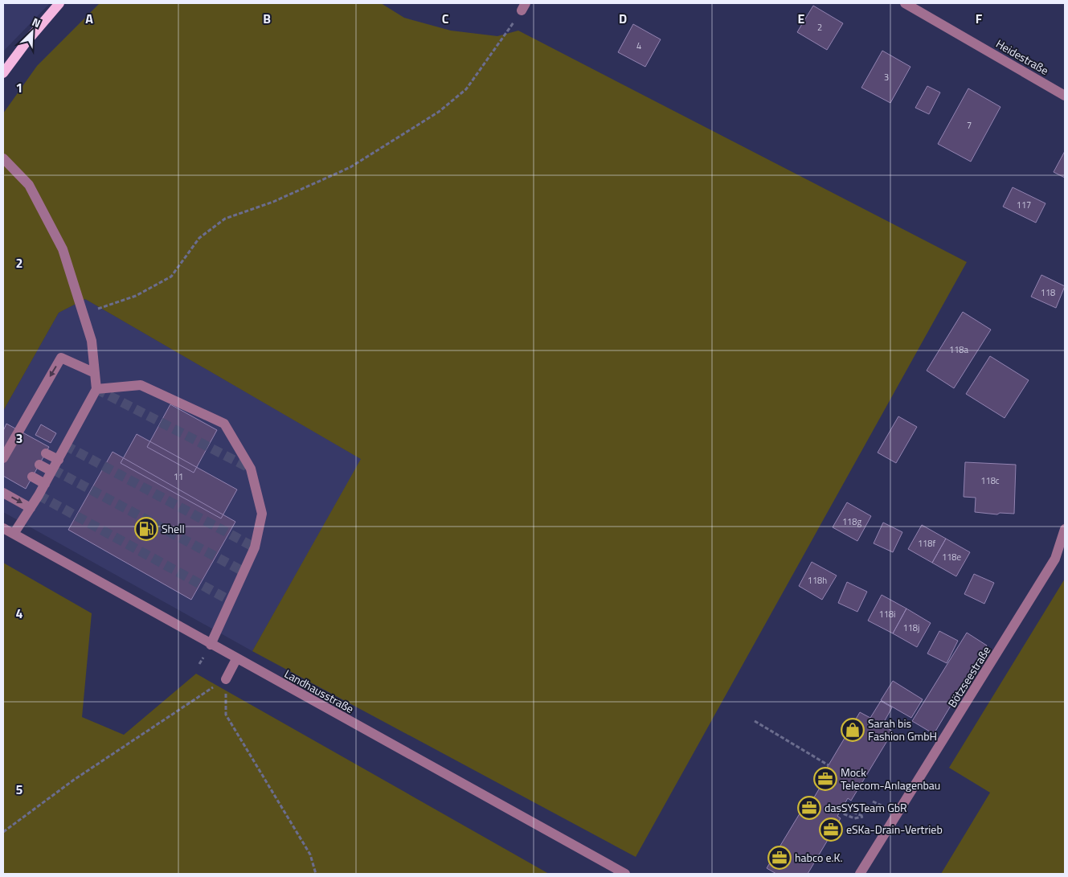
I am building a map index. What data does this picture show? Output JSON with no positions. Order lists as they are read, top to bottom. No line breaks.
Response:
{"streets":{"street":["Heidestraße","Bötzseestraße","Landhausstraße"]},"places":{"fuel station":["Shell"],"shop":["Sarah bis Fashion GmbH"],"office":["Mock Telecom-Anlagenbau","dasSYSTeam GbR","eSKa-Drain-Vertrieb","habco e.K."]},"house_numbers":["2","4","3","7","117","118","118a","11","118c","118g","118f","118e","118h","118i","118j"],"north":"top right","grid":{"columns":["A","B","C","D","E","F"],"rows":["1","2","3","4","5"]}}
